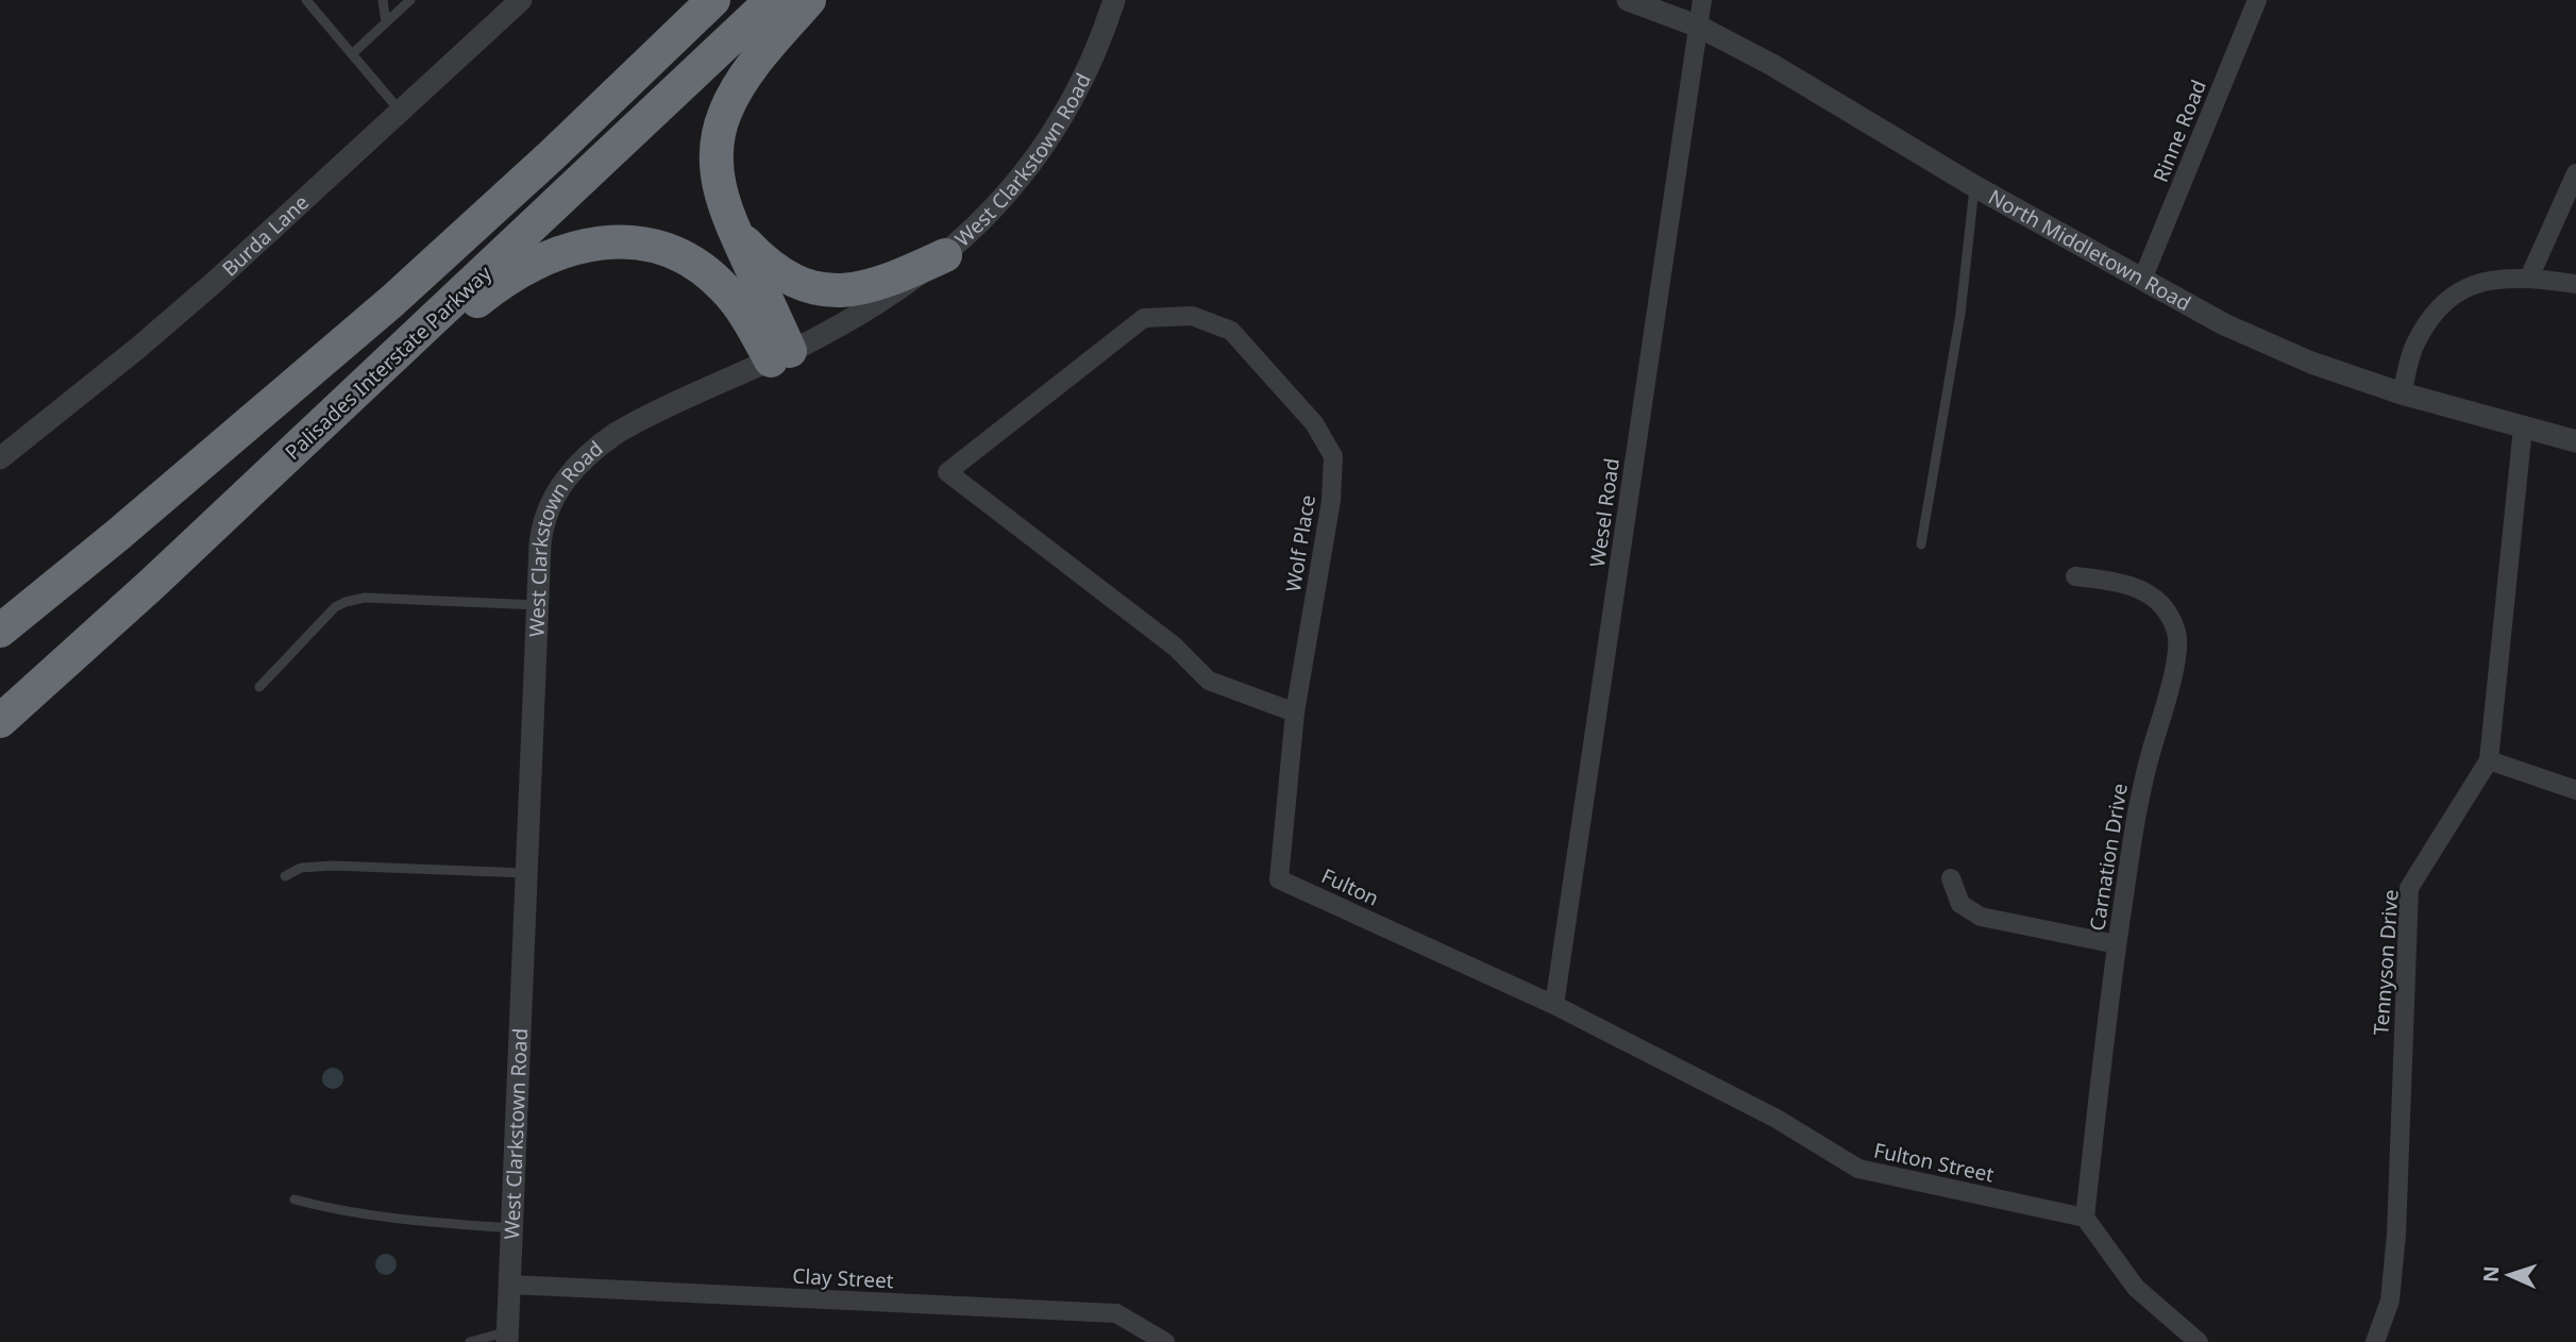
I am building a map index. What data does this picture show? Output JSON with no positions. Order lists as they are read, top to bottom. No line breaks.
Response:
{"streets":{"highway":["Palisades Interstate Parkway"],"street":["Rinne Road","West Clarkstown Road","Burda Lane","North Middletown Road","Wesel Road","Wolf Place","Carnation Drive","Fulton","Tennyson Drive","Fulton Street","Clay Street"]},"crossings":[["Rinne Road","North Middletown Road"],["West Clarkstown Road","Clay Street"],["North Middletown Road","Wesel Road"],["North Middletown Road","Tennyson Drive"],["Wesel Road","Fulton"],["Wesel Road","Fulton Street"],["Wolf Place","Fulton"],["Carnation Drive","Fulton Street"],["Fulton","Fulton Street"]],"north":"left"}
